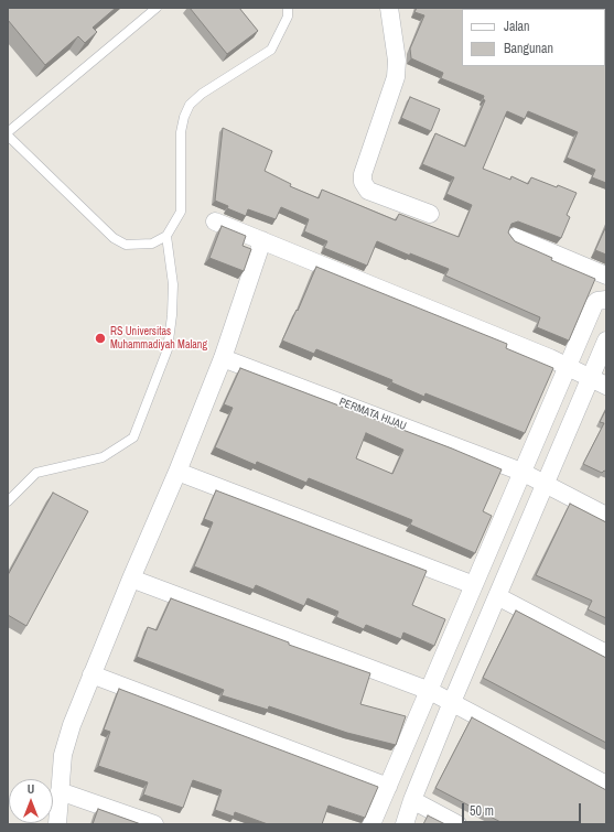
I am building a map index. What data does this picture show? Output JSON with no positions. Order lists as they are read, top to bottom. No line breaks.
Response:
{"streets":{"street":["PERMATA HIJAU"]},"places":["RS Universitas Muhammadiyah Malang"],"legend":["Jalan","Bangunan"],"scale_bar":"50 m","north":"top"}
